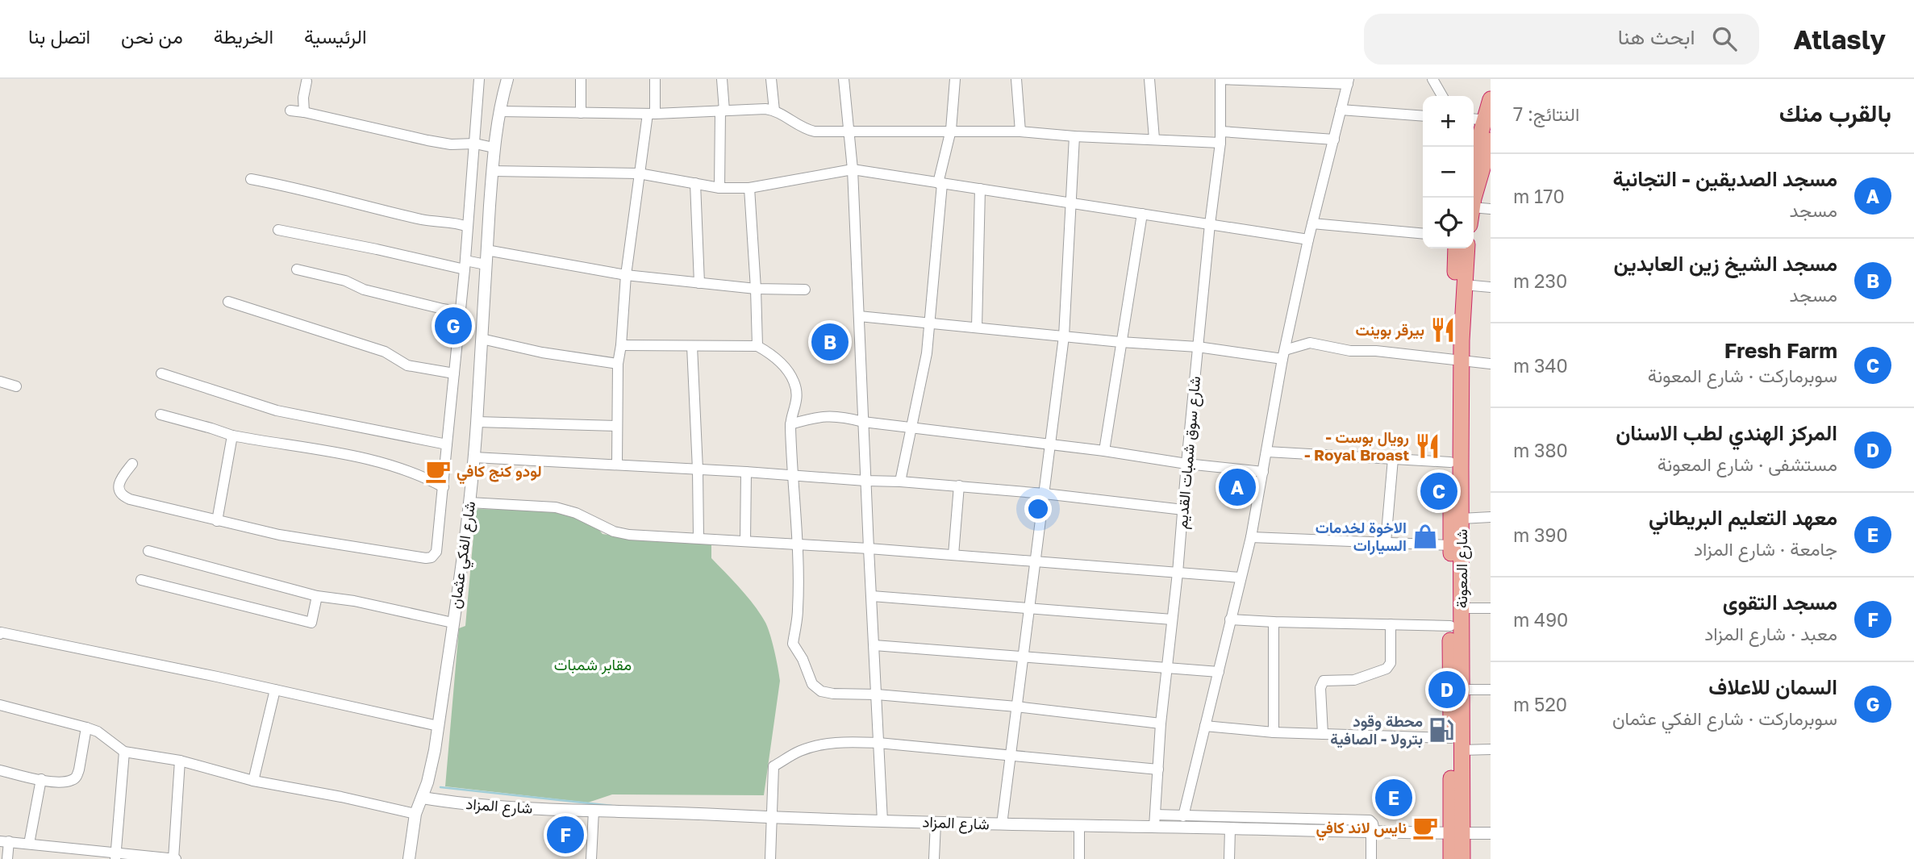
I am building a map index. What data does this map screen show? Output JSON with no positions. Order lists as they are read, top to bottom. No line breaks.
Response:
{"streets":{"highway":["شارع المعونة"],"street":["شارع سوق شمبات القديم","شارع الفكي عثمان","شارع المزاد"]},"crossings":[["شارع سوق شمبات القديم","شارع المزاد"],["شارع الفكي عثمان","شارع المزاد"],["شارع المعونة","شارع المزاد"]],"parks":["مقابر شمبات"],"places":{"restaurant":["بيرقر بوينت","- رويال بوست - Royal Broast"],"cafe":["لودو كنج كافي","نايس لاند كافي"],"shop":["الاخوة لخدمات السيارات"],"fuel station":["محطة وقود بترولا - الصافية"]},"page":{"header":"Atlasly","search":"ابحث هنا","nav":["الرئيسية","الخريطة","من نحن","اتصل بنا"],"heading":["بالقرب منك","النتائج: 7"],"map_buttons":["+","−"],"list":[{"mark":"A","name":"مسجد الصديقين - التجانية","note":"مسجد","value":"170 m"},{"mark":"B","name":"مسجد الشيخ زين العابدين","note":"مسجد","value":"230 m"},{"mark":"C","name":"Fresh Farm","note":"سوبرماركت · شارع المعونة","value":"340 m"},{"mark":"D","name":"المركز الهندي لطب الاسنان","note":"مستشفى · شارع المعونة","value":"380 m"},{"mark":"E","name":"معهد التعليم البريطاني","note":"جامعة · شارع المزاد","value":"390 m"},{"mark":"F","name":"مسجد التقوى","note":"معبد · شارع المزاد","value":"490 m"},{"mark":"G","name":"السمان للاعلاف","note":"سوبرماركت · شارع الفكي عثمان","value":"520 m"}],"pins":["G","B","A","C","D","E","F"]}}
